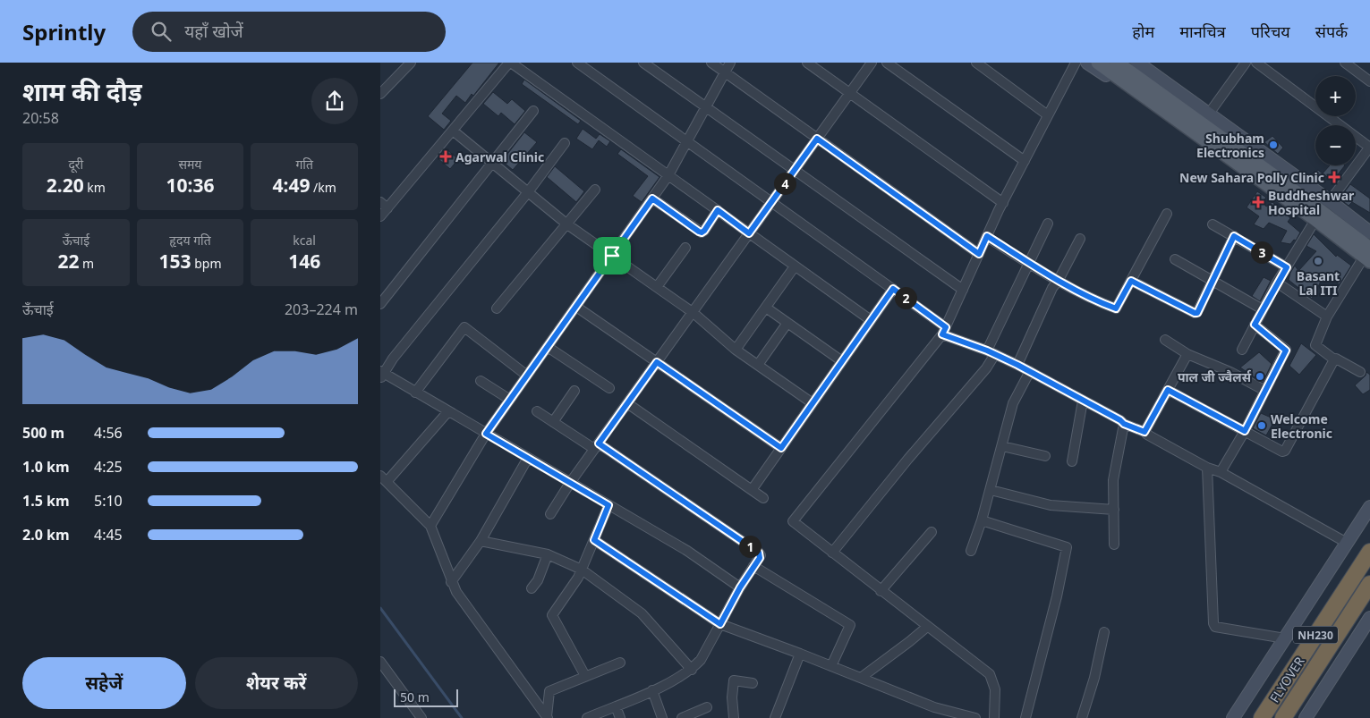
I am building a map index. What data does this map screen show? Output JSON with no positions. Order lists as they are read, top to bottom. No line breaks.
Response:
{"streets":{"highway":["NH230","FLYOVER"]},"places":{"other":["Shubham Electronics","Basant Lal ITI","पाल जी ज्वैलर्स","Welcome Electronic"],"health":["Agarwal Clinic","New Sahara Polly Clinic","Buddheshwar Hospital"]},"scale_bar":"50 m","page":{"header":"Sprintly","search":"यहाँ खोजें","nav":["होम","मानचित्र","परिचय","संपर्क"],"heading":["शाम की दौड़","20:58"],"map_buttons":["+","−"],"stats":[["दूरी","2.20 km"],["समय","10:36"],["गति","4:49 /km"],["ऊँचाई","22 m"],["हृदय गति","153 bpm"],["kcal","146"]],"pins":["4","3","2","1"],"chart":["ऊँचाई","203–224 m"],"list":[{"name":"500 m","note":"4:56"},{"name":"1.0 km","note":"4:25"},{"name":"1.5 km","note":"5:10"},{"name":"2.0 km","note":"4:45"}],"buttons":["सहेजें","शेयर करें"],"scale":"50 m"}}
